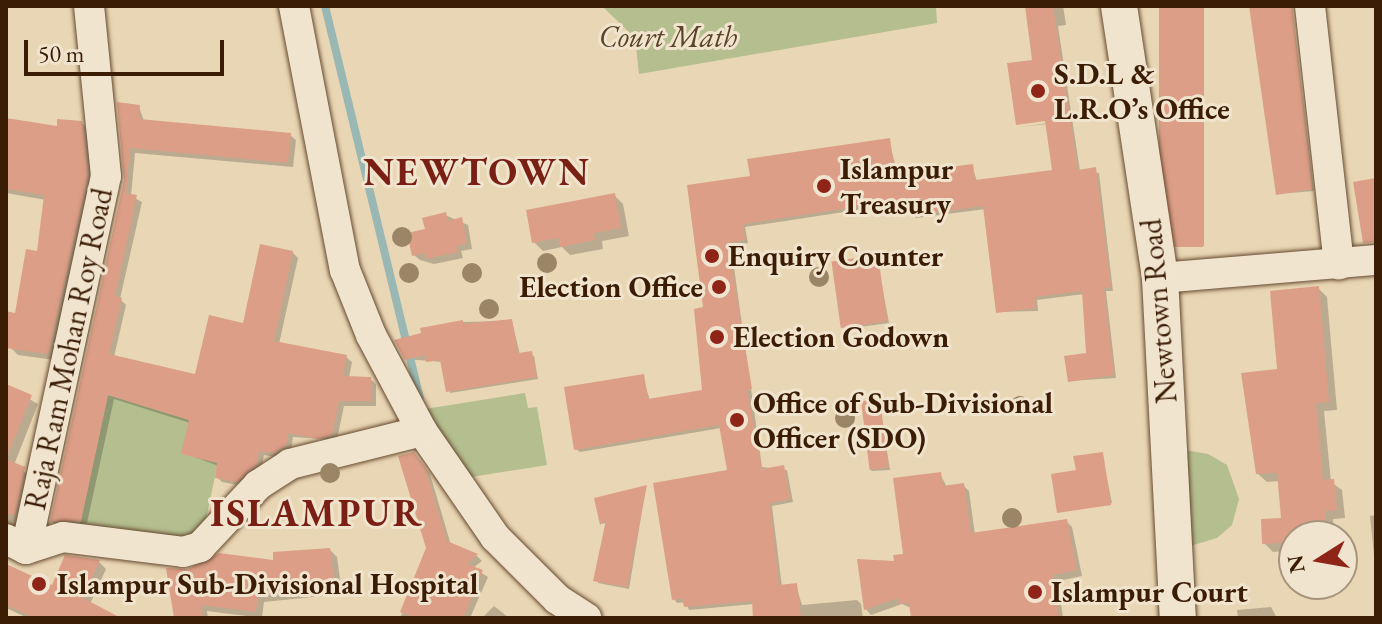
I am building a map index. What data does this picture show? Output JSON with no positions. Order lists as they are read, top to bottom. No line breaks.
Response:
{"streets":{"street":["Newtown Road","Raja Ram Mohan Roy Road"]},"districts":["NEWTOWN","ISLAMPUR"],"parks":["Court Math"],"places":["S.D.L & L.R.O’s Office","Islampur Treasury","Enquiry Counter","Election Office","Election Godown","Office of Sub-Divisional Officer (SDO)","Islampur Sub-Divisional Hospital","Islampur Court"],"scale_bar":"50 m","north":"left"}
